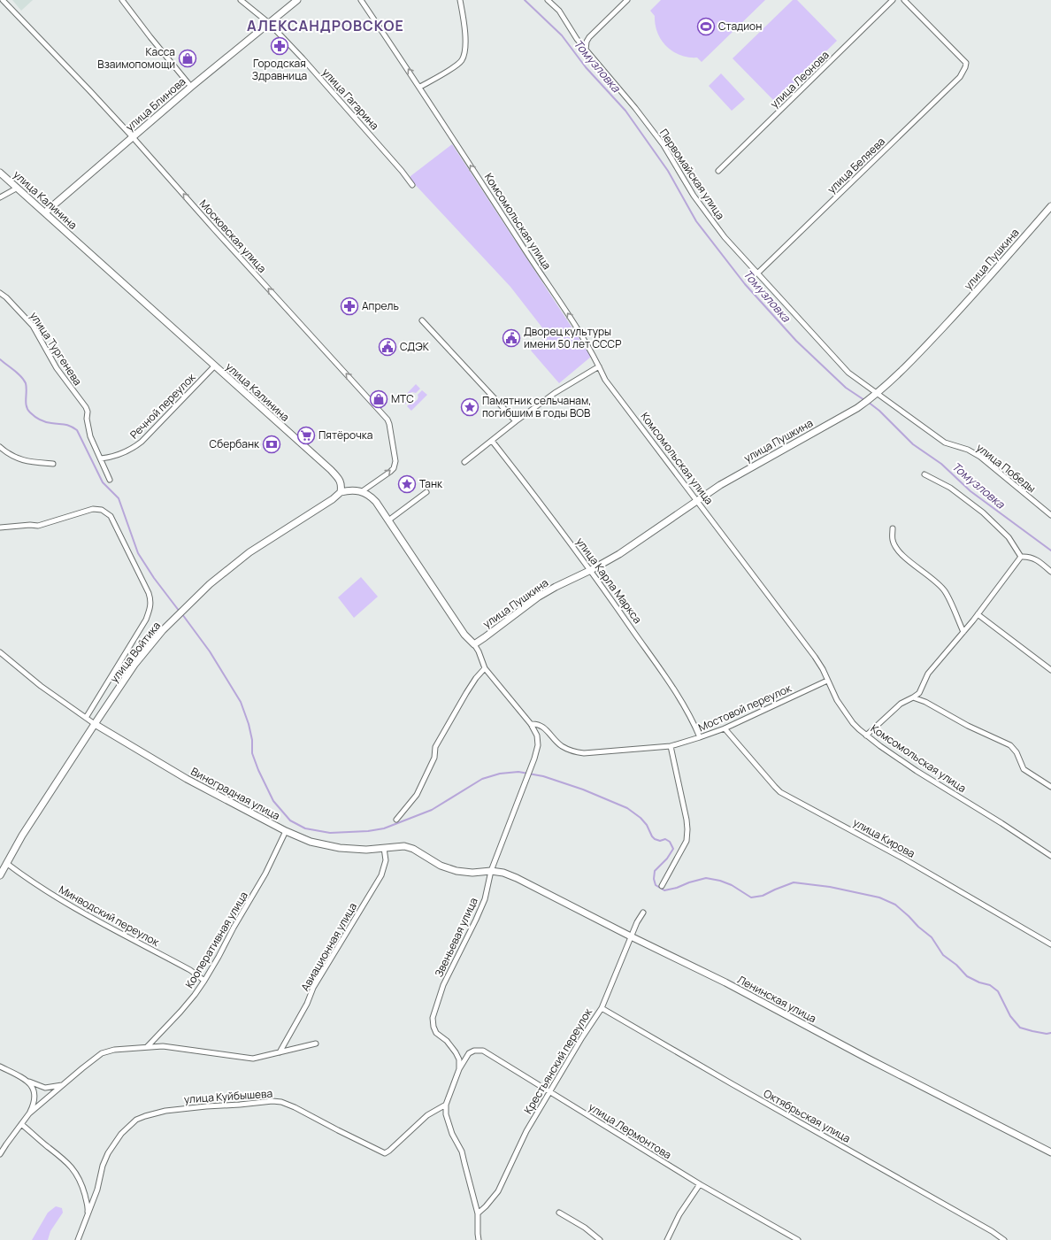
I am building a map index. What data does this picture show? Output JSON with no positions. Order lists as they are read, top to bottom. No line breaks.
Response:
{"streets":{"main road":["улица Блинова","улица Калинина","улица Пушкина","улица Войтика","Виноградная улица","Ленинская улица"],"street":["улица Леонова","улица Гагарина","улица Беляева","Первомайская улица","Комсомольская улица","Московская улица","улица Тургенева","Речной переулок","улица Победы","улица Карла Маркса","Мостовой переулок","улица Кирова","Минводский переулок","Звеньевая улица","Кооперативная улица","Авиационная улица","Крестьянский переулок","улица Куйбышева","Октябрьская улица","улица Лермонтова"]},"crossings":[["улица Гагарина","улица Блинова"],["улица Блинова","улица Калинина"],["улица Блинова","Московская улица"],["улица Беляева","Первомайская улица"],["Первомайская улица","улица Пушкина"],["Первомайская улица","улица Победы"],["улица Калинина","Речной переулок"],["улица Калинина","улица Войтика"],["Комсомольская улица","улица Пушкина"],["Комсомольская улица","Мостовой переулок"],["улица Пушкина","улица Победы"],["улица Пушкина","улица Карла Маркса"],["улица Тургенева","Речной переулок"],["улица Карла Маркса","Мостовой переулок"],["улица Войтика","Виноградная улица"],["улица Войтика","Минводский переулок"],["Мостовой переулок","улица Кирова"],["Мостовой переулок","Звеньевая улица"],["Виноградная улица","Звеньевая улица"],["Виноградная улица","Кооперативная улица"],["Виноградная улица","Авиационная улица"],["Виноградная улица","Ленинская улица"],["Минводский переулок","Кооперативная улица"],["Звеньевая улица","Ленинская улица"],["Звеньевая улица","улица Лермонтова"],["Ленинская улица","Крестьянский переулок"],["Крестьянский переулок","Октябрьская улица"],["Крестьянский переулок","улица Лермонтова"]],"one_way":["Комсомольская улица","Московская улица"],"districts":["АЛЕКСАНДРОВСКОЕ"],"water":["Томузловка"],"places":{"sports":["Стадион"],"pharmacy":["Городская Здравница","Апрель"],"shop":["Касса Взаимопомощи","МТС"],"public building":["Дворец культуры имени 50 лет СССР","СДЭК"],"place":["Памятник сельчанам, погибшим в годы ВОВ","Танк"],"supermarket":["Пятёрочка"],"bank":["Сбербанк"]}}
